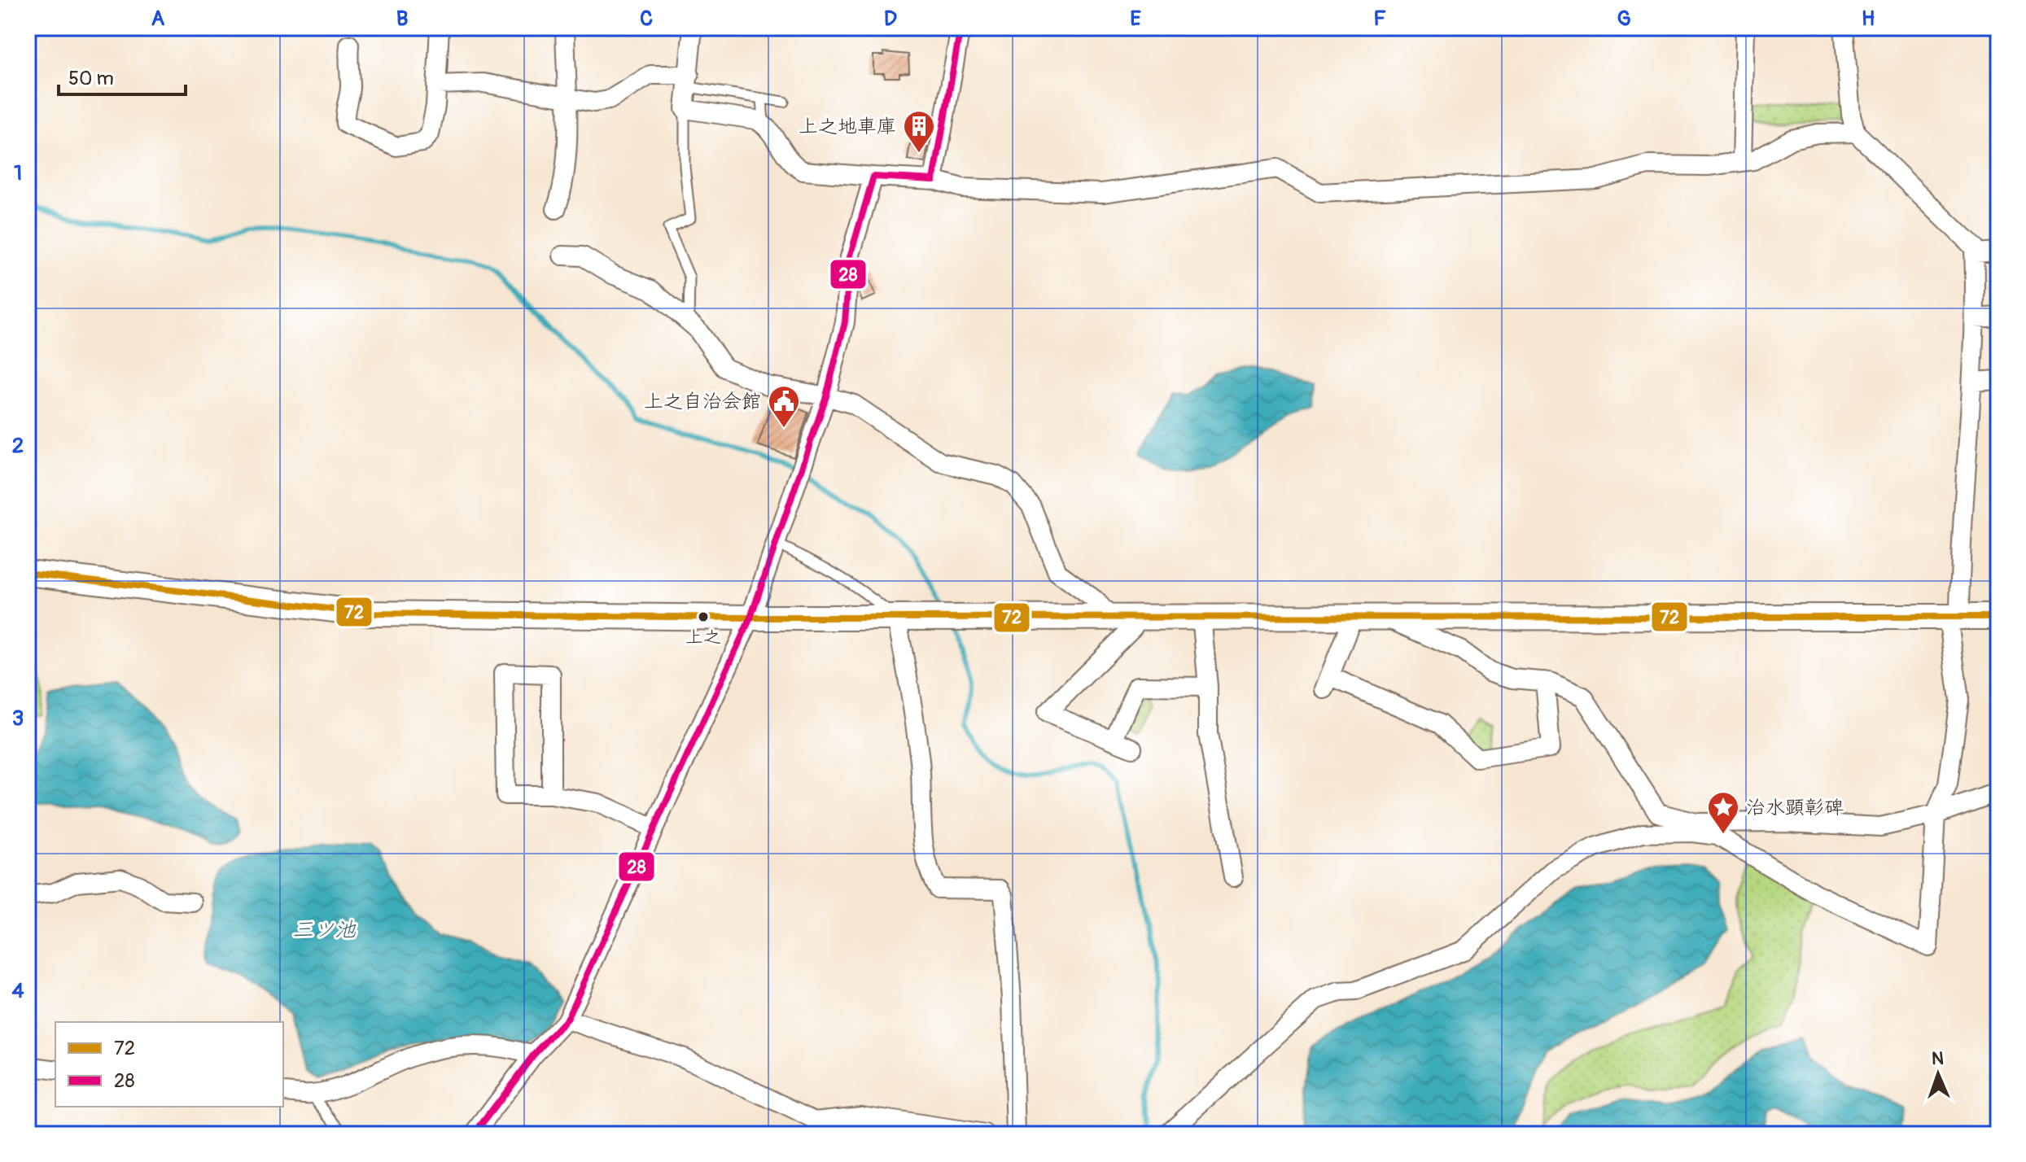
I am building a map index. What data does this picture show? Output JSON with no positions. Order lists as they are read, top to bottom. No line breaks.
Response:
{"water":["三ツ池"],"places":{"building":["上之地車庫"],"public building":["上之自治会館"],"other":["上之"],"place":["治水顕彰碑"]},"lines":["transit line 28","transit line 72"],"legend":["72","28"],"scale_bar":"50 m","north":"top","grid":{"columns":["A","B","C","D","E","F","G","H"],"rows":["1","2","3","4"]}}
